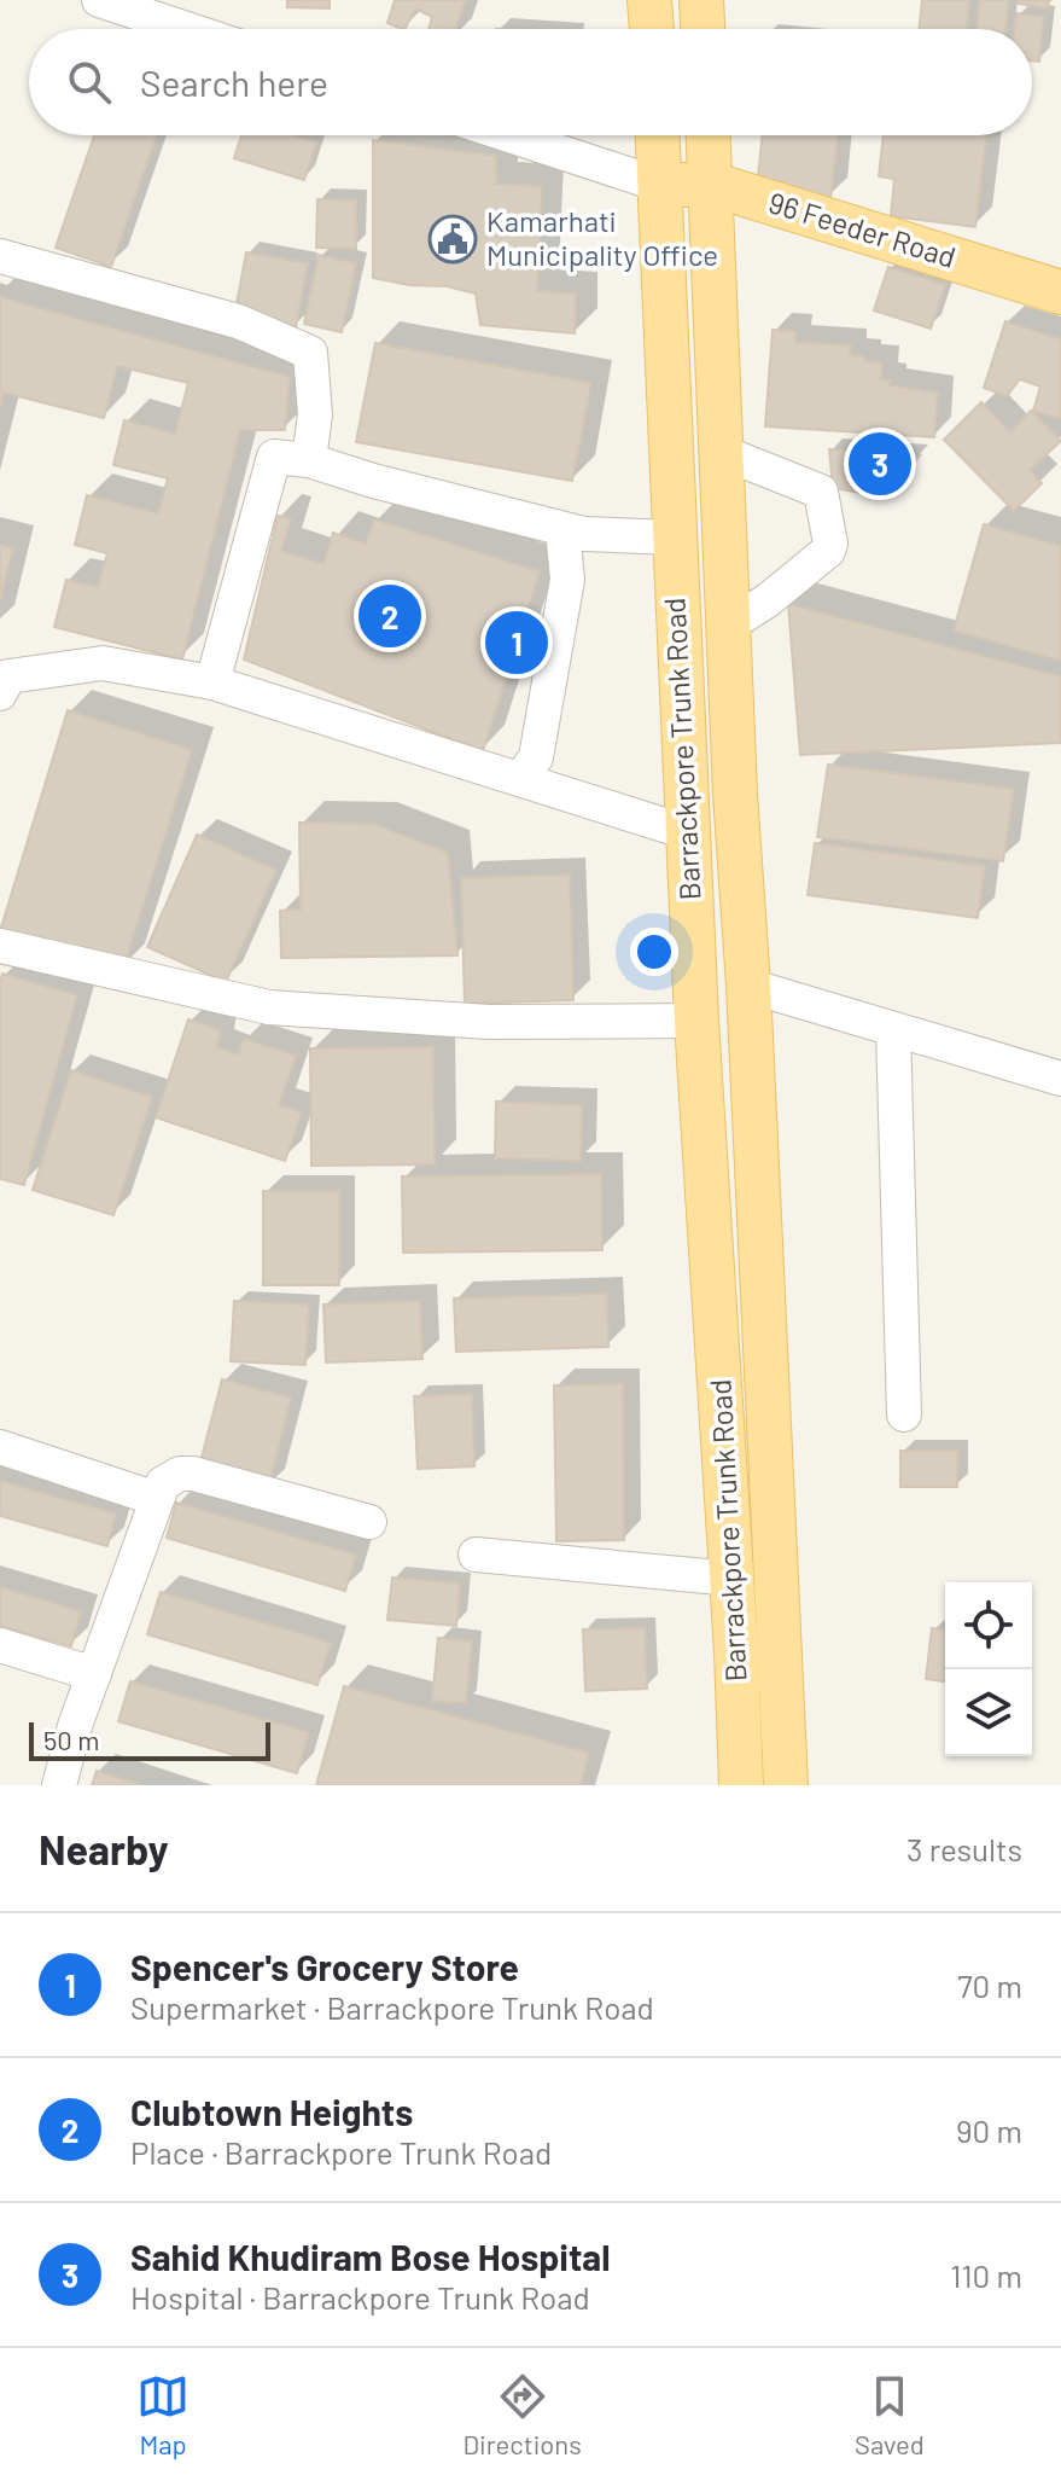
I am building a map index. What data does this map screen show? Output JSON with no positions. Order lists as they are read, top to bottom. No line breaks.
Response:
{"streets":{"main road":["96 Feeder Road","Barrackpore Trunk Road"]},"crossings":[["96 Feeder Road","Barrackpore Trunk Road"]],"places":{"public building":["Kamarhati Municipality Office"]},"scale_bar":"50 m","page":{"search":"Search here","pins":["3","2","1"],"scale":"50 m","heading":["Nearby","3 results"],"list":[{"mark":"1","name":"Spencer's Grocery Store","note":"Supermarket · Barrackpore Trunk Road","value":"70 m"},{"mark":"2","name":"Clubtown Heights","note":"Place · Barrackpore Trunk Road","value":"90 m"},{"mark":"3","name":"Sahid Khudiram Bose Hospital","note":"Hospital · Barrackpore Trunk Road","value":"110 m"}],"nav":["Map","Directions","Saved"]}}
